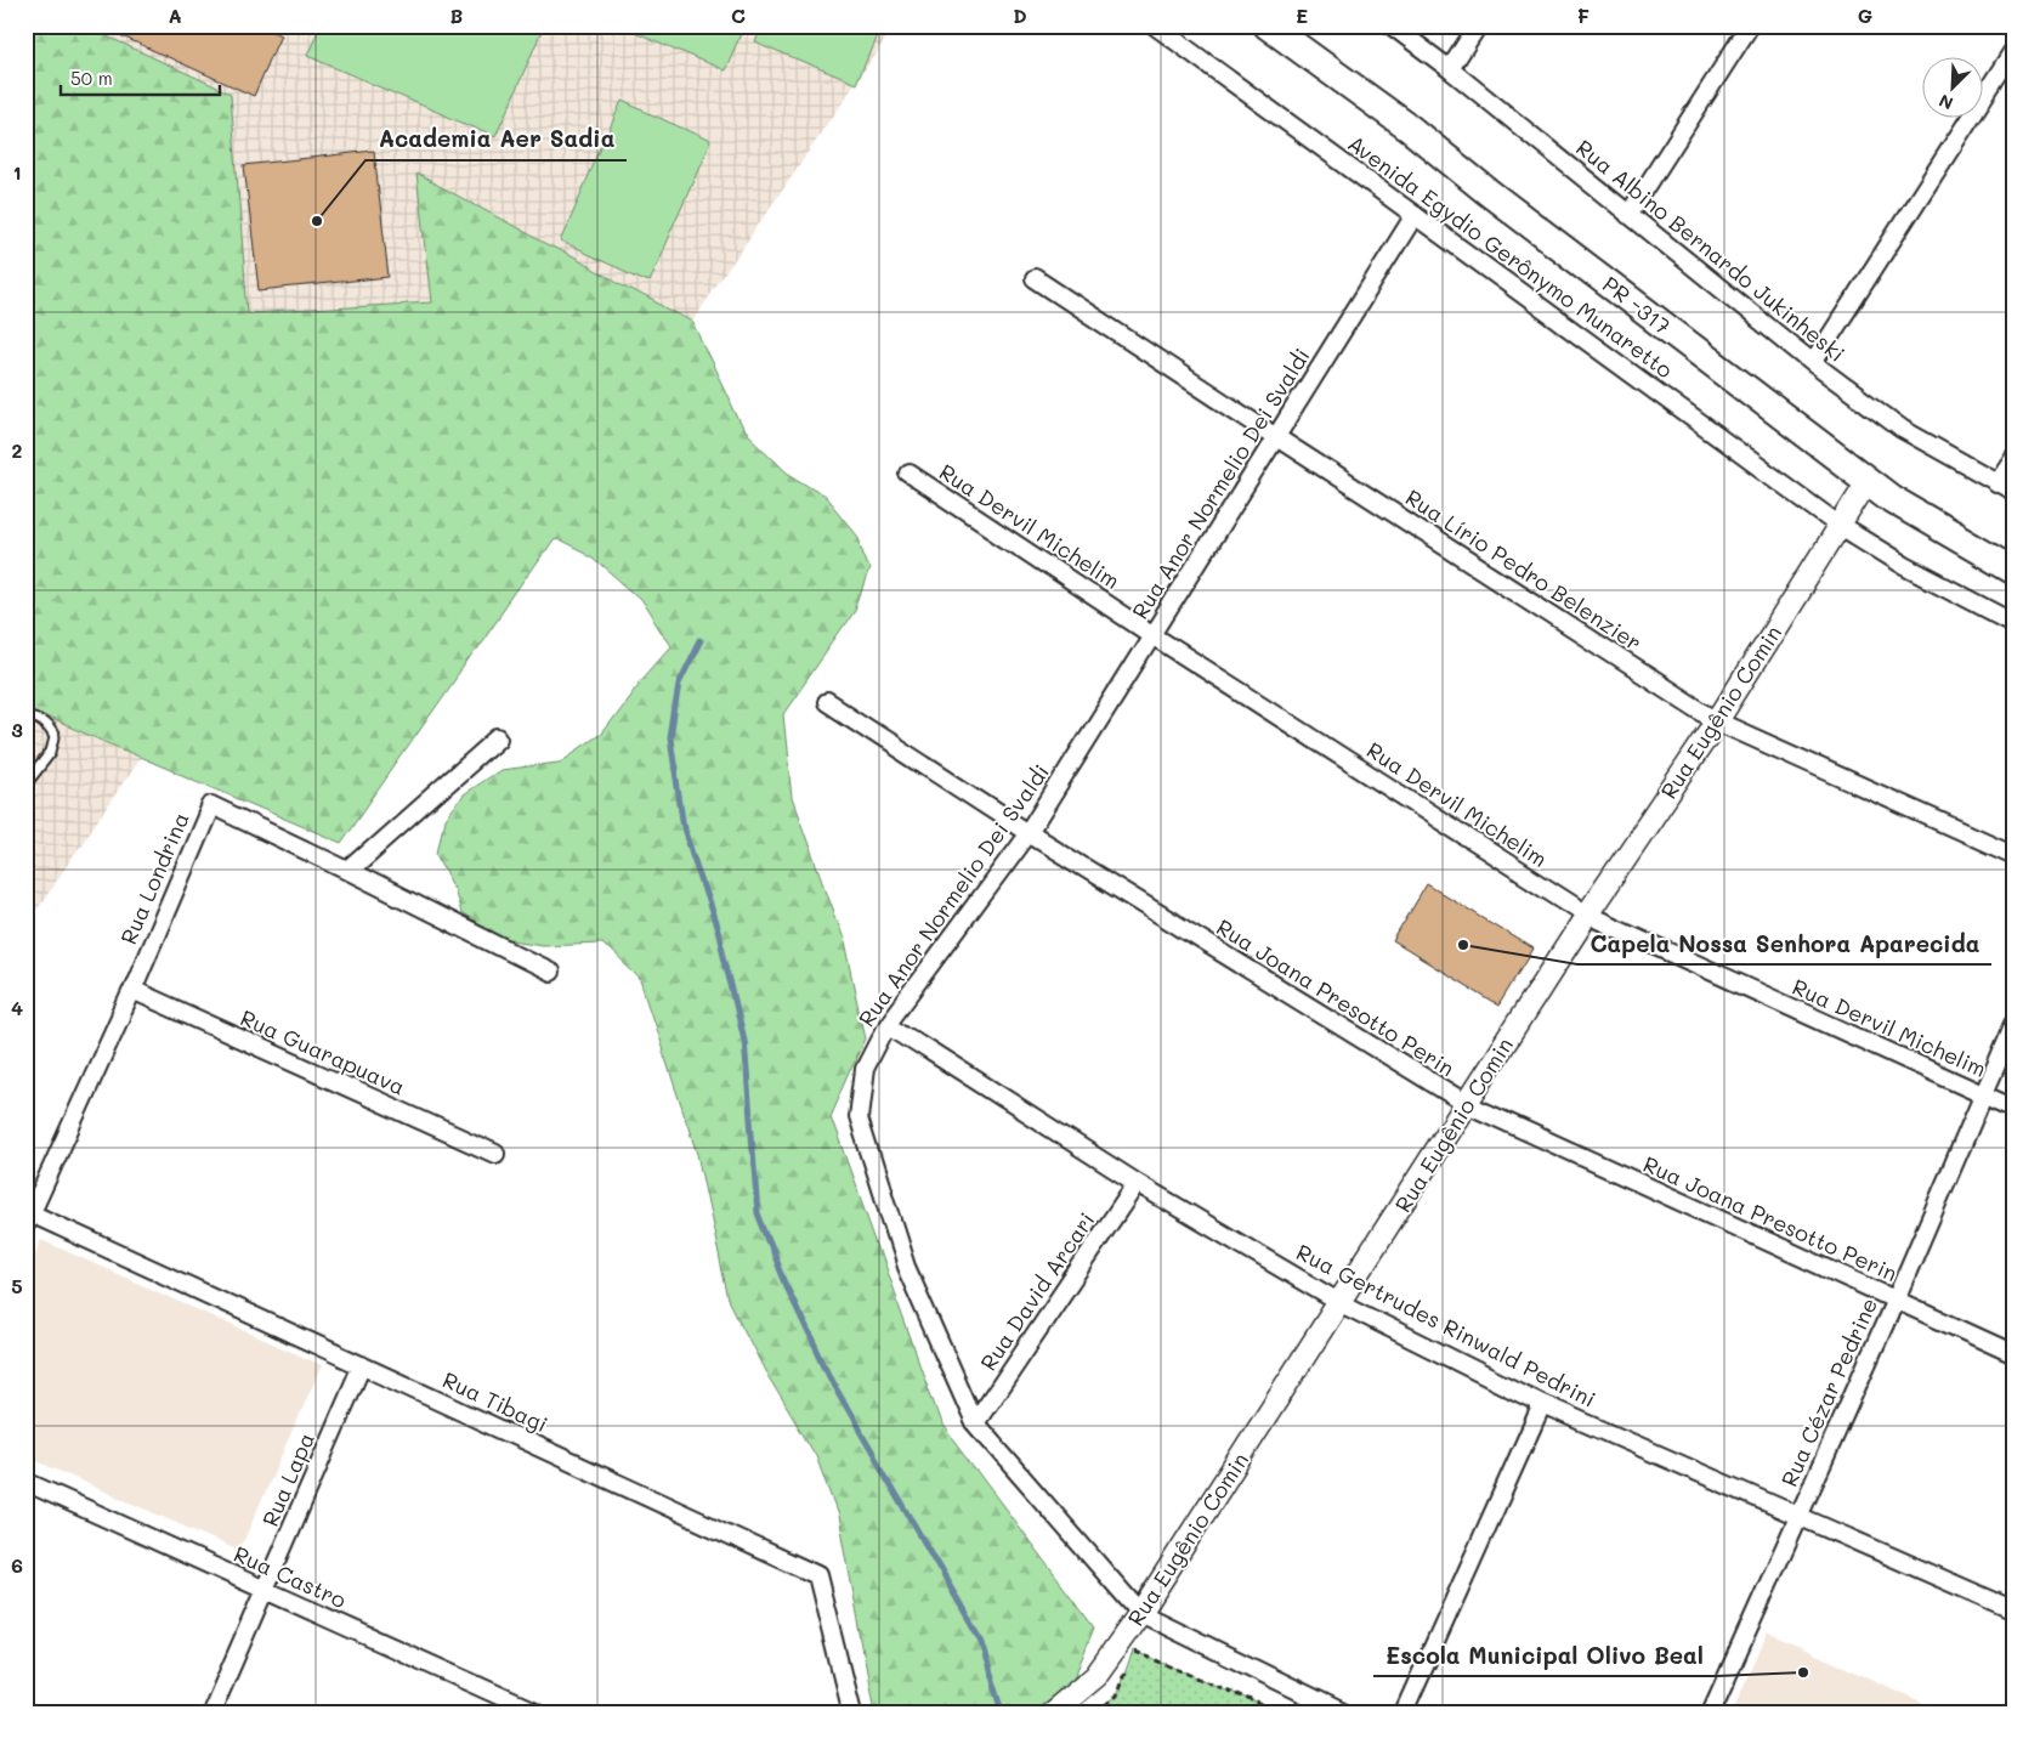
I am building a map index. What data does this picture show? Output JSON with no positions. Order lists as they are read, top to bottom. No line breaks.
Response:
{"streets":{"main road":["PR -317"],"street":["Rua Albino Bernardo Jukinheski","Avenida Egydio Gerônymo Munaretto","Rua Anor Normelio Dei Svaldi","Rua Dervil Michelim","Rua Lírio Pedro Belenzier","Rua Eugênio Comin","Rua Londrina","Rua Joana Presotto Perin","Rua Guarapuava","Rua David Arcari","Rua Gertrudes Rinwald Pedrini","Rua Cézar Pedrine","Rua Tibagi","Rua Lapa","Rua Castro"]},"crossings":[["Avenida Egydio Gerônymo Munaretto","Rua Anor Normelio Dei Svaldi"],["Avenida Egydio Gerônymo Munaretto","Rua Eugênio Comin"],["PR -317","Rua Eugênio Comin"],["Rua Anor Normelio Dei Svaldi","Rua Dervil Michelim"],["Rua Anor Normelio Dei Svaldi","Rua Lírio Pedro Belenzier"],["Rua Anor Normelio Dei Svaldi","Rua Eugênio Comin"],["Rua Anor Normelio Dei Svaldi","Rua Joana Presotto Perin"],["Rua Anor Normelio Dei Svaldi","Rua David Arcari"],["Rua Anor Normelio Dei Svaldi","Rua Gertrudes Rinwald Pedrini"],["Rua Dervil Michelim","Rua Eugênio Comin"],["Rua Dervil Michelim","Rua Cézar Pedrine"],["Rua Lírio Pedro Belenzier","Rua Eugênio Comin"],["Rua Eugênio Comin","Rua Joana Presotto Perin"],["Rua Eugênio Comin","Rua Gertrudes Rinwald Pedrini"],["Rua Londrina","Rua Guarapuava"],["Rua Londrina","Rua Tibagi"],["Rua Joana Presotto Perin","Rua Cézar Pedrine"],["Rua David Arcari","Rua Gertrudes Rinwald Pedrini"],["Rua Gertrudes Rinwald Pedrini","Rua Cézar Pedrine"],["Rua Tibagi","Rua Lapa"],["Rua Lapa","Rua Castro"]],"places":["Academia Aer Sadia","Capela Nossa Senhora Aparecida","Escola Municipal Olivo Beal"],"scale_bar":"50 m","north":"bottom left","grid":{"columns":["A","B","C","D","E","F","G"],"rows":["1","2","3","4","5","6"]}}
